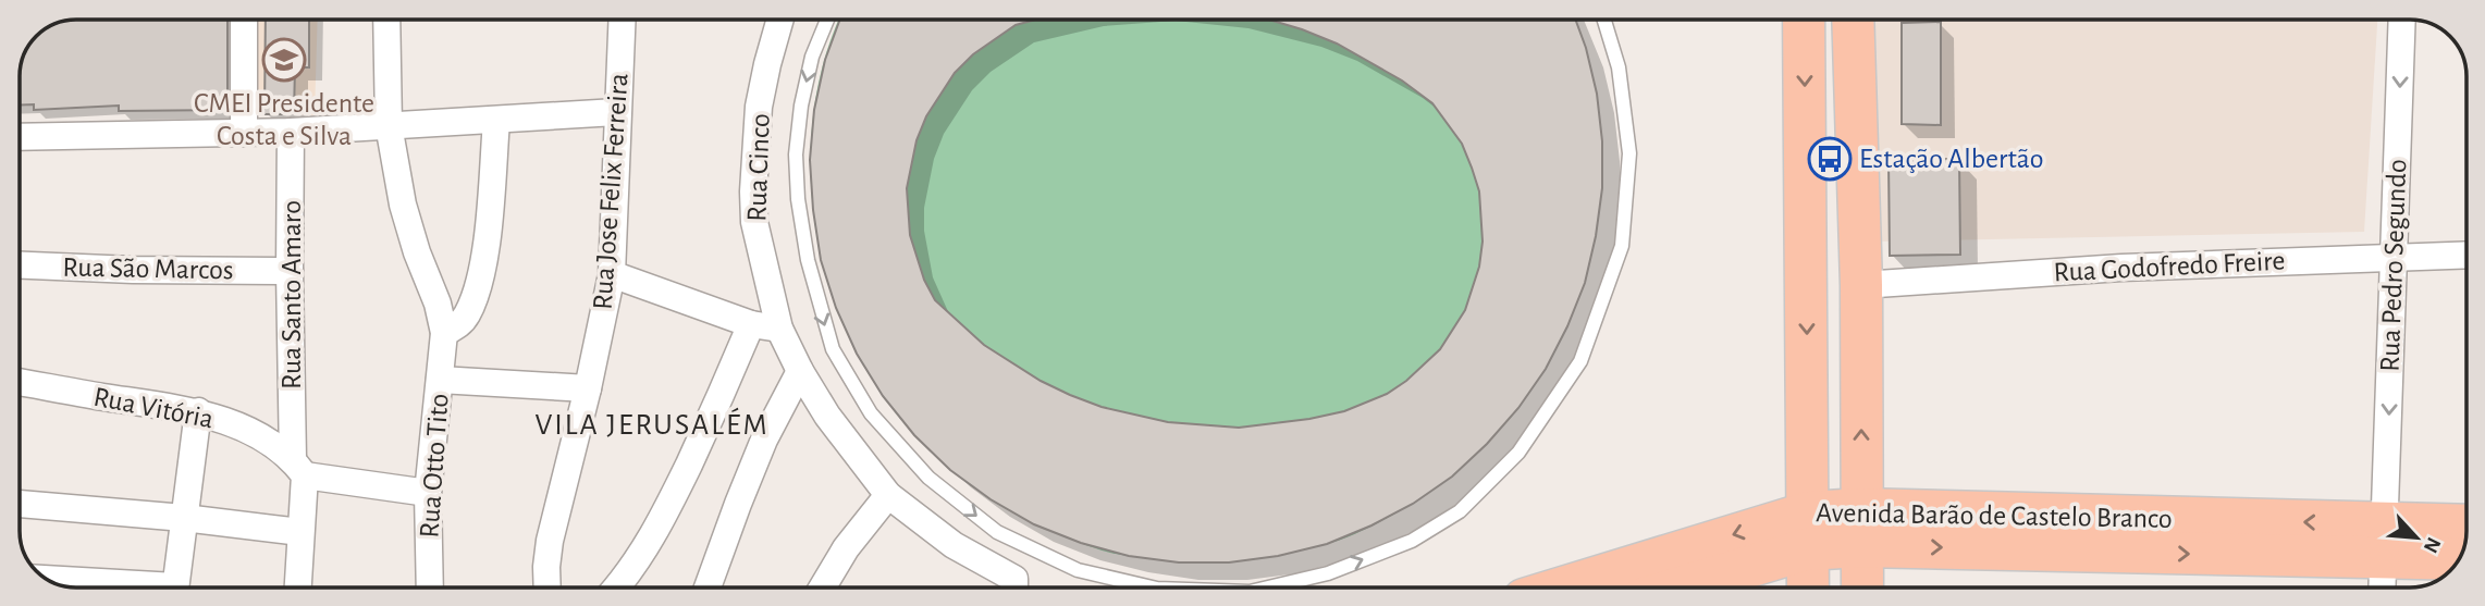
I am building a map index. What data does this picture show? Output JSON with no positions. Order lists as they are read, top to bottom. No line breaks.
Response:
{"streets":{"main road":["Avenida Barão de Castelo Branco"],"street":["Rua Cinco","Rua Jose Felix Ferreira","Rua Pedro Segundo","Rua Godofredo Freire","Rua São Marcos","Rua Santo Amaro","Rua Vitória","Rua Otto Tito"]},"crossings":[["Rua Pedro Segundo","Rua Godofredo Freire"],["Rua Pedro Segundo","Avenida Barão de Castelo Branco"],["Rua São Marcos","Rua Santo Amaro"],["Rua Santo Amaro","Rua Vitória"]],"one_way":["Rua Pedro Segundo"],"districts":["VILA JERUSALÉM"],"places":{"school or university":["CMEI Presidente Costa e Silva"],"bus stop":["Estação Albertão"]},"north":"bottom right"}
